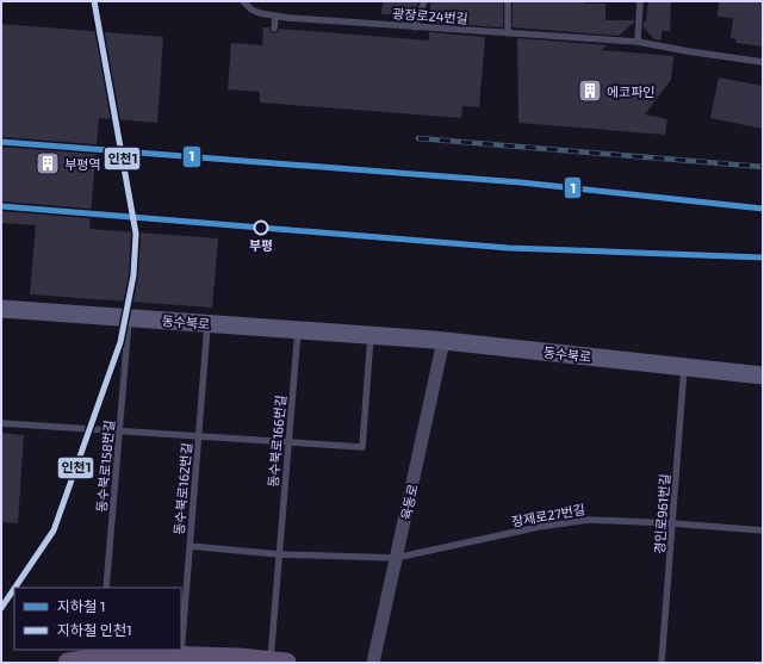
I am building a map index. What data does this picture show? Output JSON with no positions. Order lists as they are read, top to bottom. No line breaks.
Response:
{"streets":{"street":["동수북로","육동로"],"lane":["광장로24번길","동수북로166번길","동수북로158번길","동수북로162번길","경인로961번길","장제로27번길"]},"crossings":[["동수북로","동수북로166번길"],["동수북로","동수북로158번길"],["동수북로","동수북로162번길"],["동수북로","육동로"],["동수북로","경인로961번길"],["육동로","장제로27번길"],["경인로961번길","장제로27번길"]],"places":{"building":["에코파인","부평역"],"other":["부평"]},"lines":["metro line 인천1","metro line 1"],"legend":["지하철 1","지하철 인천1"]}
